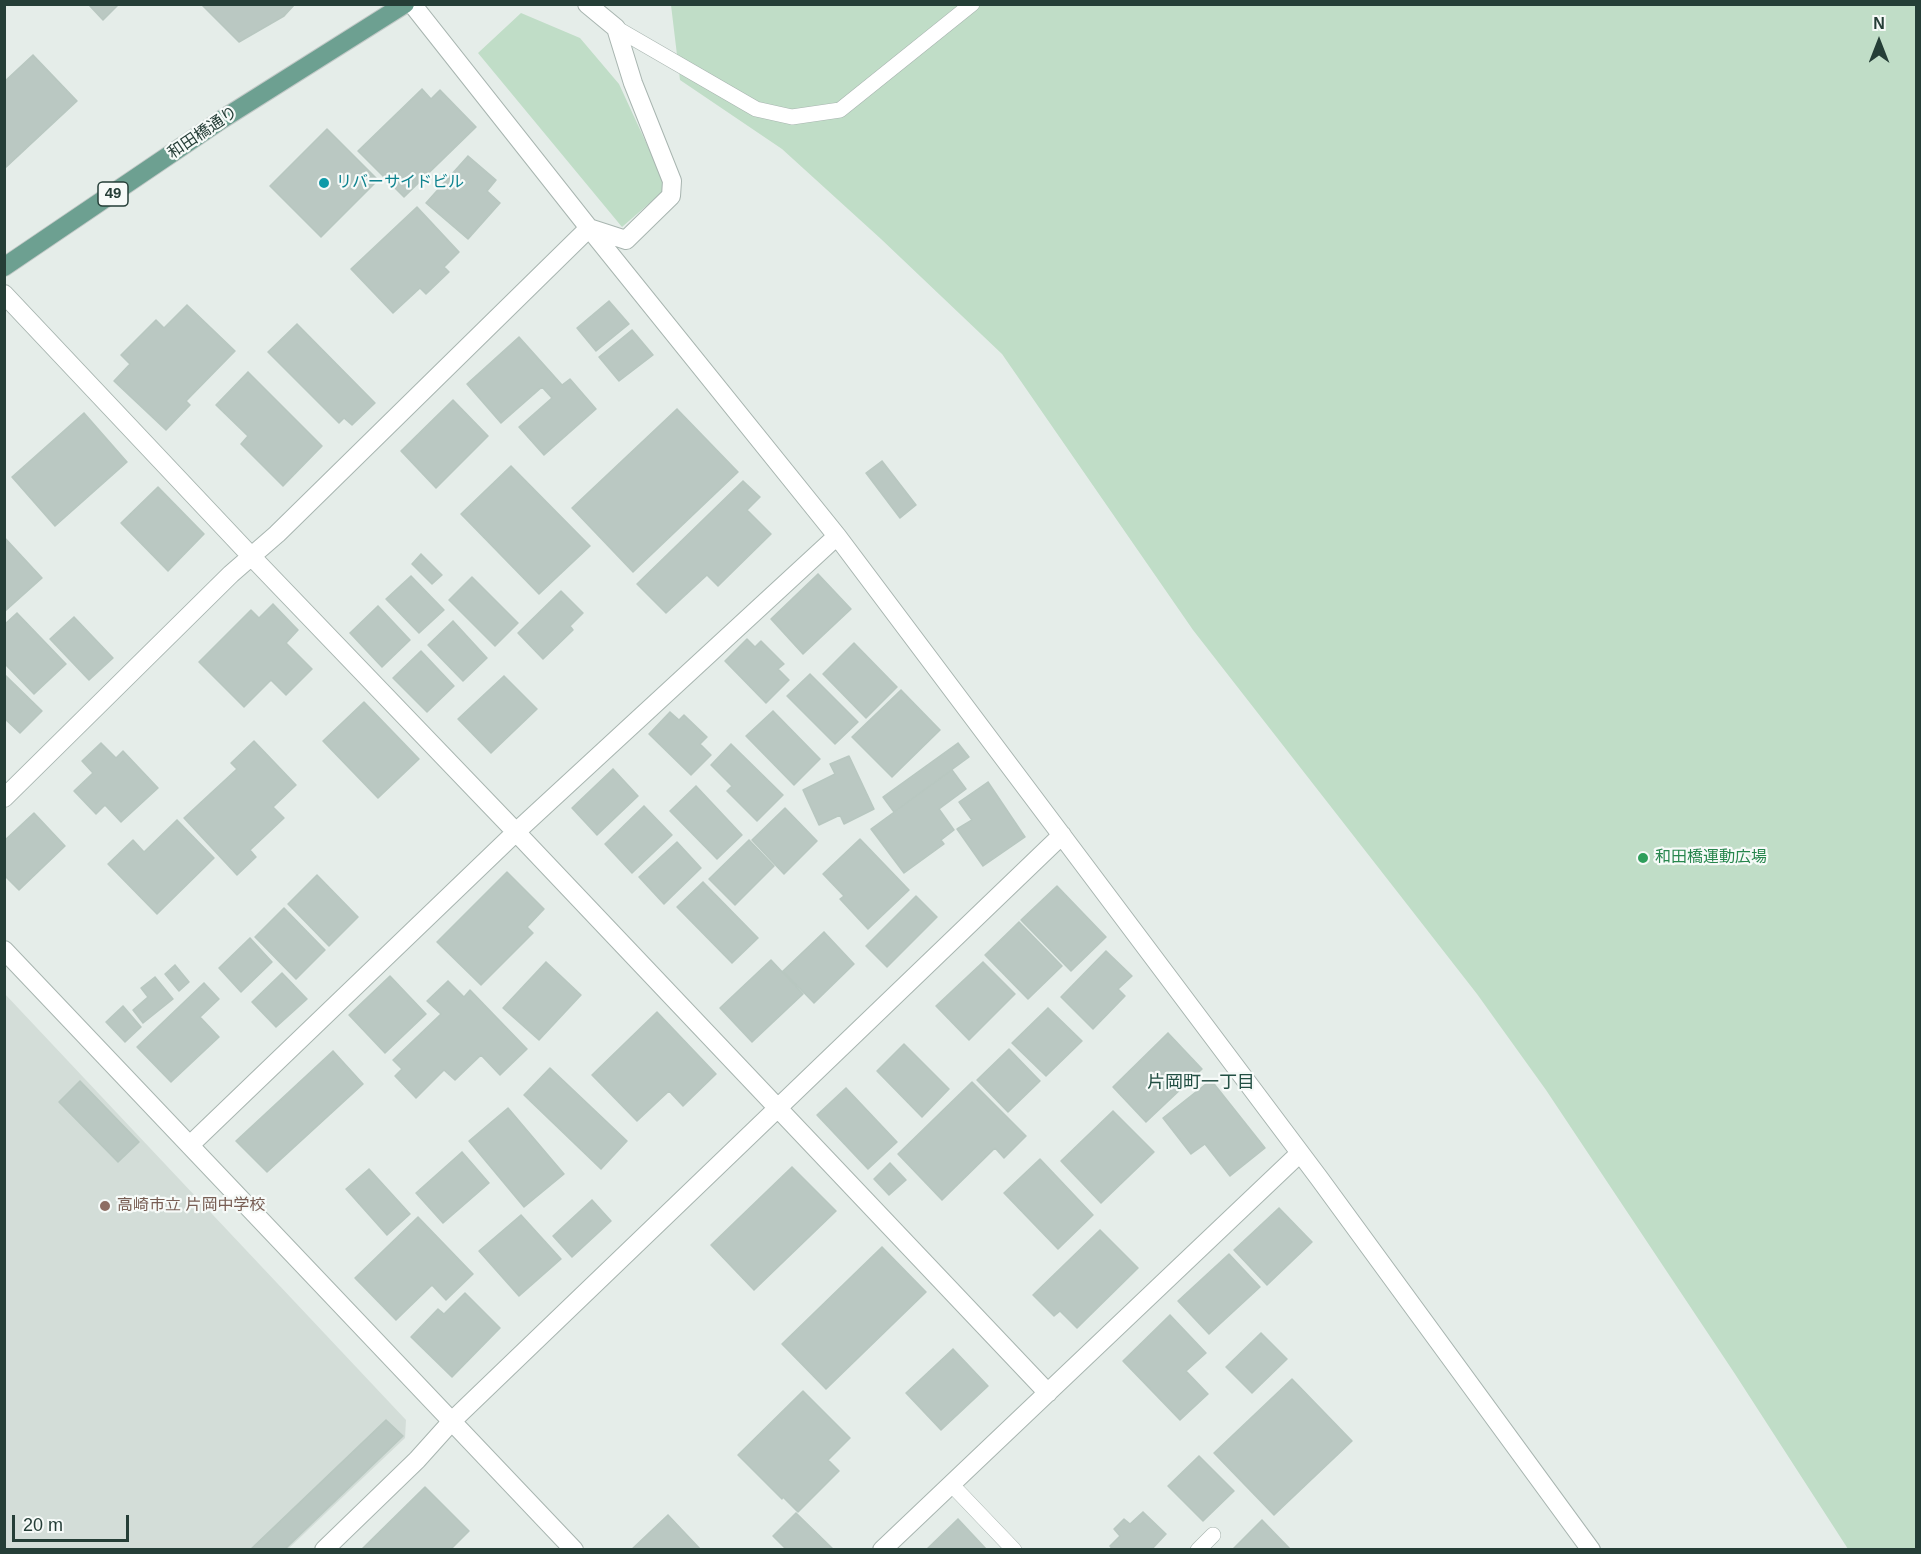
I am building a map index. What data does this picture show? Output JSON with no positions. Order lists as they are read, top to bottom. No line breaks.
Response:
{"streets":{"main road":["和田橋通り","49"]},"districts":["片岡町一丁目"],"places":["リバーサイドビル","和田橋運動広場","高崎市立 片岡中学校"],"scale_bar":"20 m","north":"top"}
